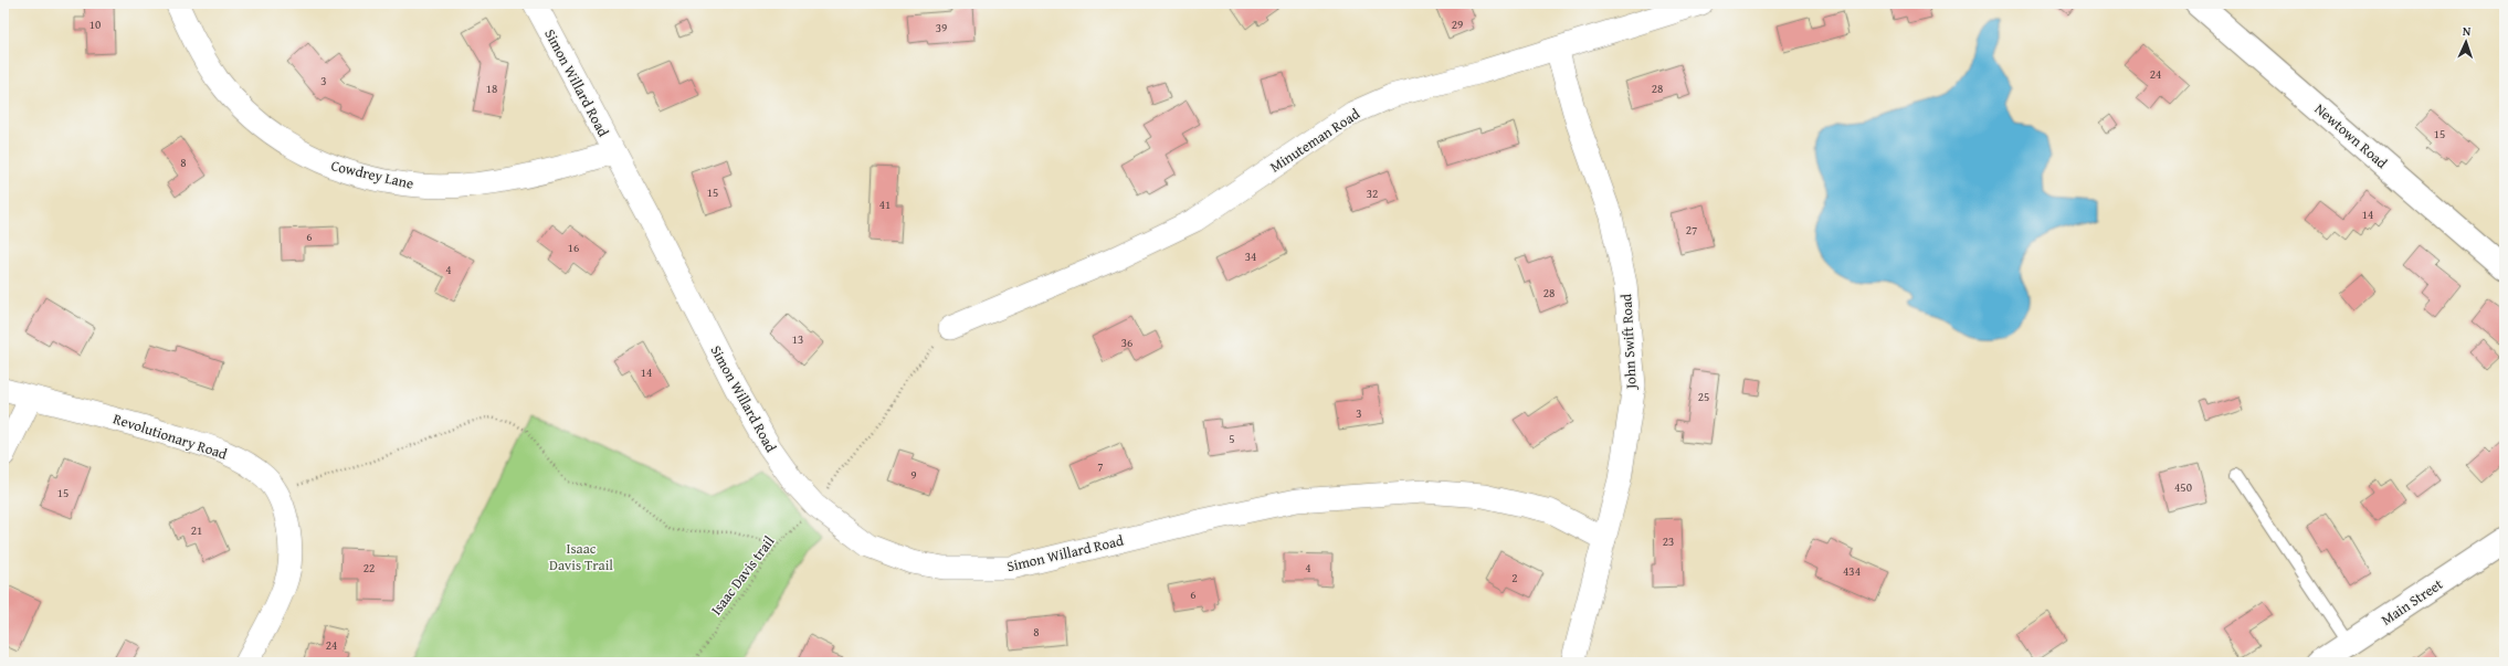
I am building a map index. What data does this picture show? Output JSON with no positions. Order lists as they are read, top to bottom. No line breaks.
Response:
{"streets":{"street":["Simon Willard Road","Newtown Road","Minuteman Road","Cowdrey Lane","John Swift Road","Revolutionary Road","Main Street"],"path":["Isaac Davis trail"]},"crossings":[["Simon Willard Road","Cowdrey Lane"],["Simon Willard Road","John Swift Road"],["Simon Willard Road","Isaac Davis trail"],["Minuteman Road","John Swift Road"],["Minuteman Road","Isaac Davis trail"]],"parks":["Isaac Davis Trail"],"house_numbers":["10","29","39","24","3","18","28","15","8","15","32","41","14","27","6","16","34","4","28","13","36","14","25","3","5","7","9","450","15","21","23","22","4","434","2","6","8","24"],"north":"top"}
